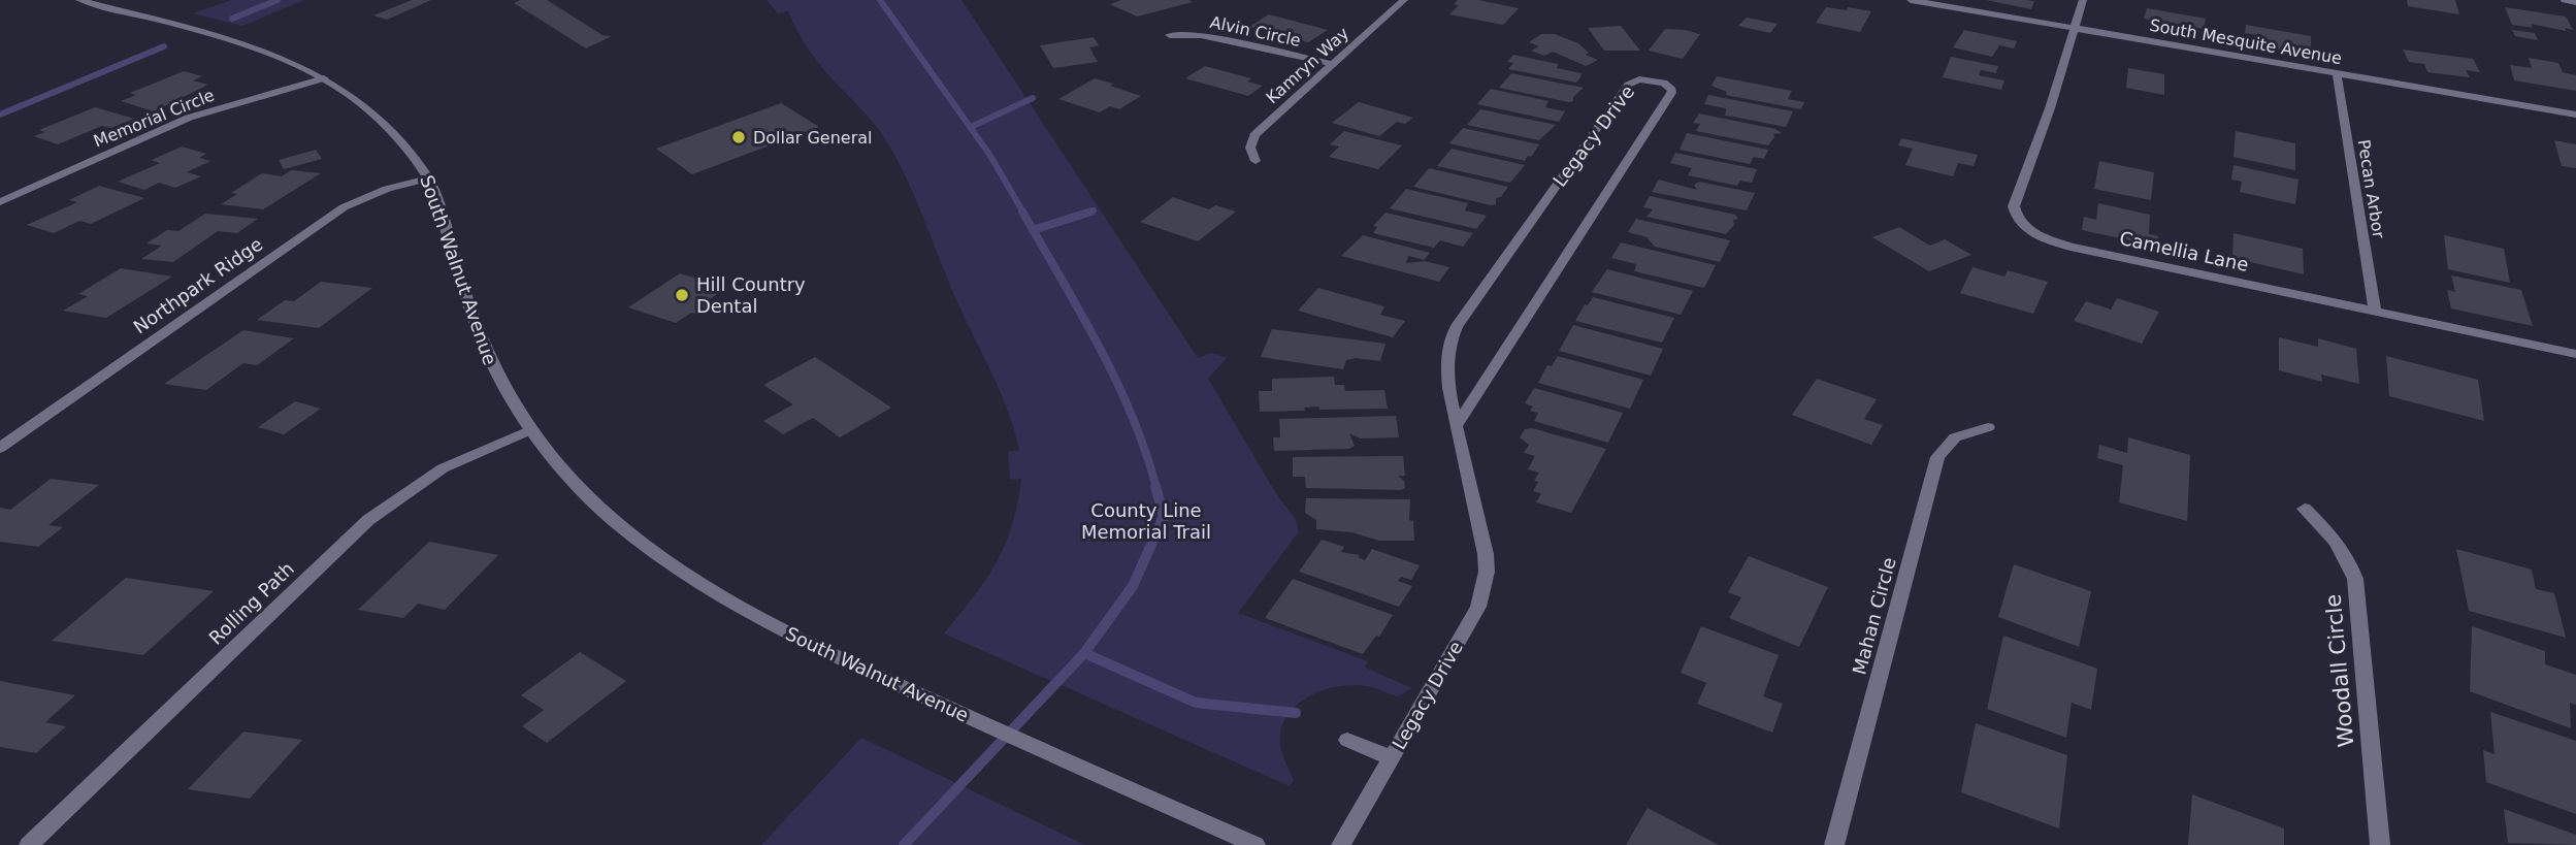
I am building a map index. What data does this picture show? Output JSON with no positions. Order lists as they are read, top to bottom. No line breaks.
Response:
{"streets":{"street":["Alvin Circle","South Mesquite Avenue","Kamryn Way","Memorial Circle","Legacy Drive","Pecan Arbor","Camellia Lane","South Walnut Avenue","Northpark Ridge","Rolling Path","Mahan Circle","Woodall Circle"]},"crossings":[["Alvin Circle","Kamryn Way"],["South Mesquite Avenue","Pecan Arbor"],["South Mesquite Avenue","Camellia Lane"],["Memorial Circle","South Walnut Avenue"],["Pecan Arbor","Camellia Lane"],["South Walnut Avenue","Northpark Ridge"],["South Walnut Avenue","Rolling Path"]],"parks":["County Line Memorial Trail"],"places":["Dollar General","Hill Country Dental"]}
